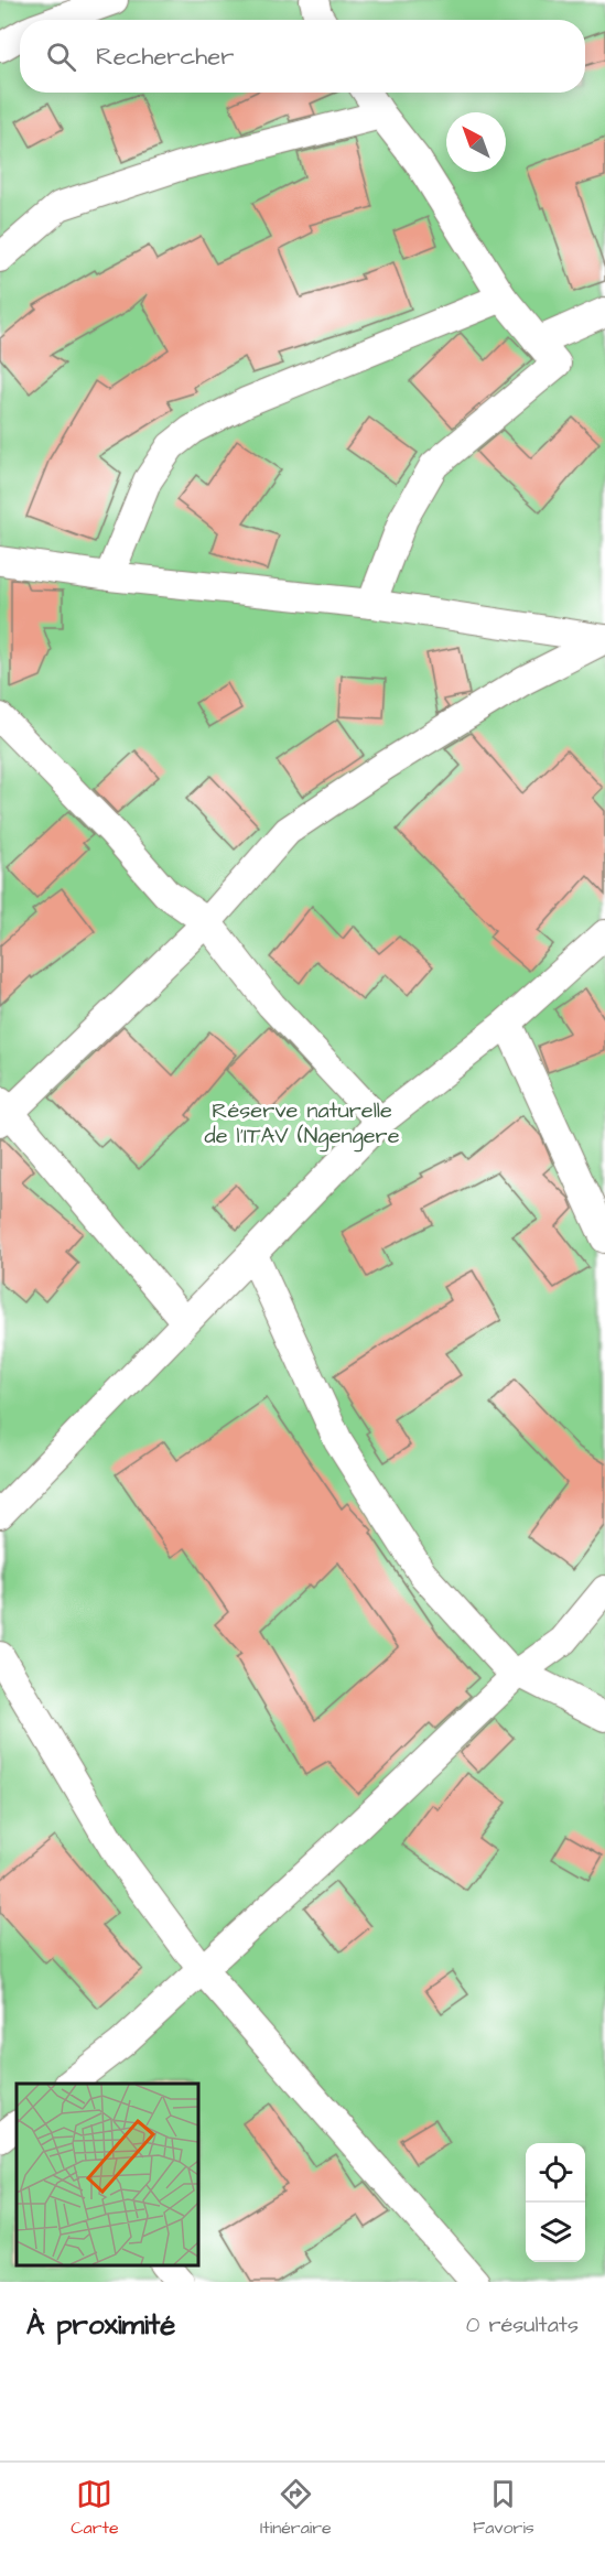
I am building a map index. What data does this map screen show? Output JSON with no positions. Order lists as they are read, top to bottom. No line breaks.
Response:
{"parks":["Réserve naturelle de l'ITAV (Ngengere"],"north":"top left","page":{"search":"Rechercher","heading":["À proximité","0 résultats"],"nav":["Carte","Itinéraire","Favoris"]}}
